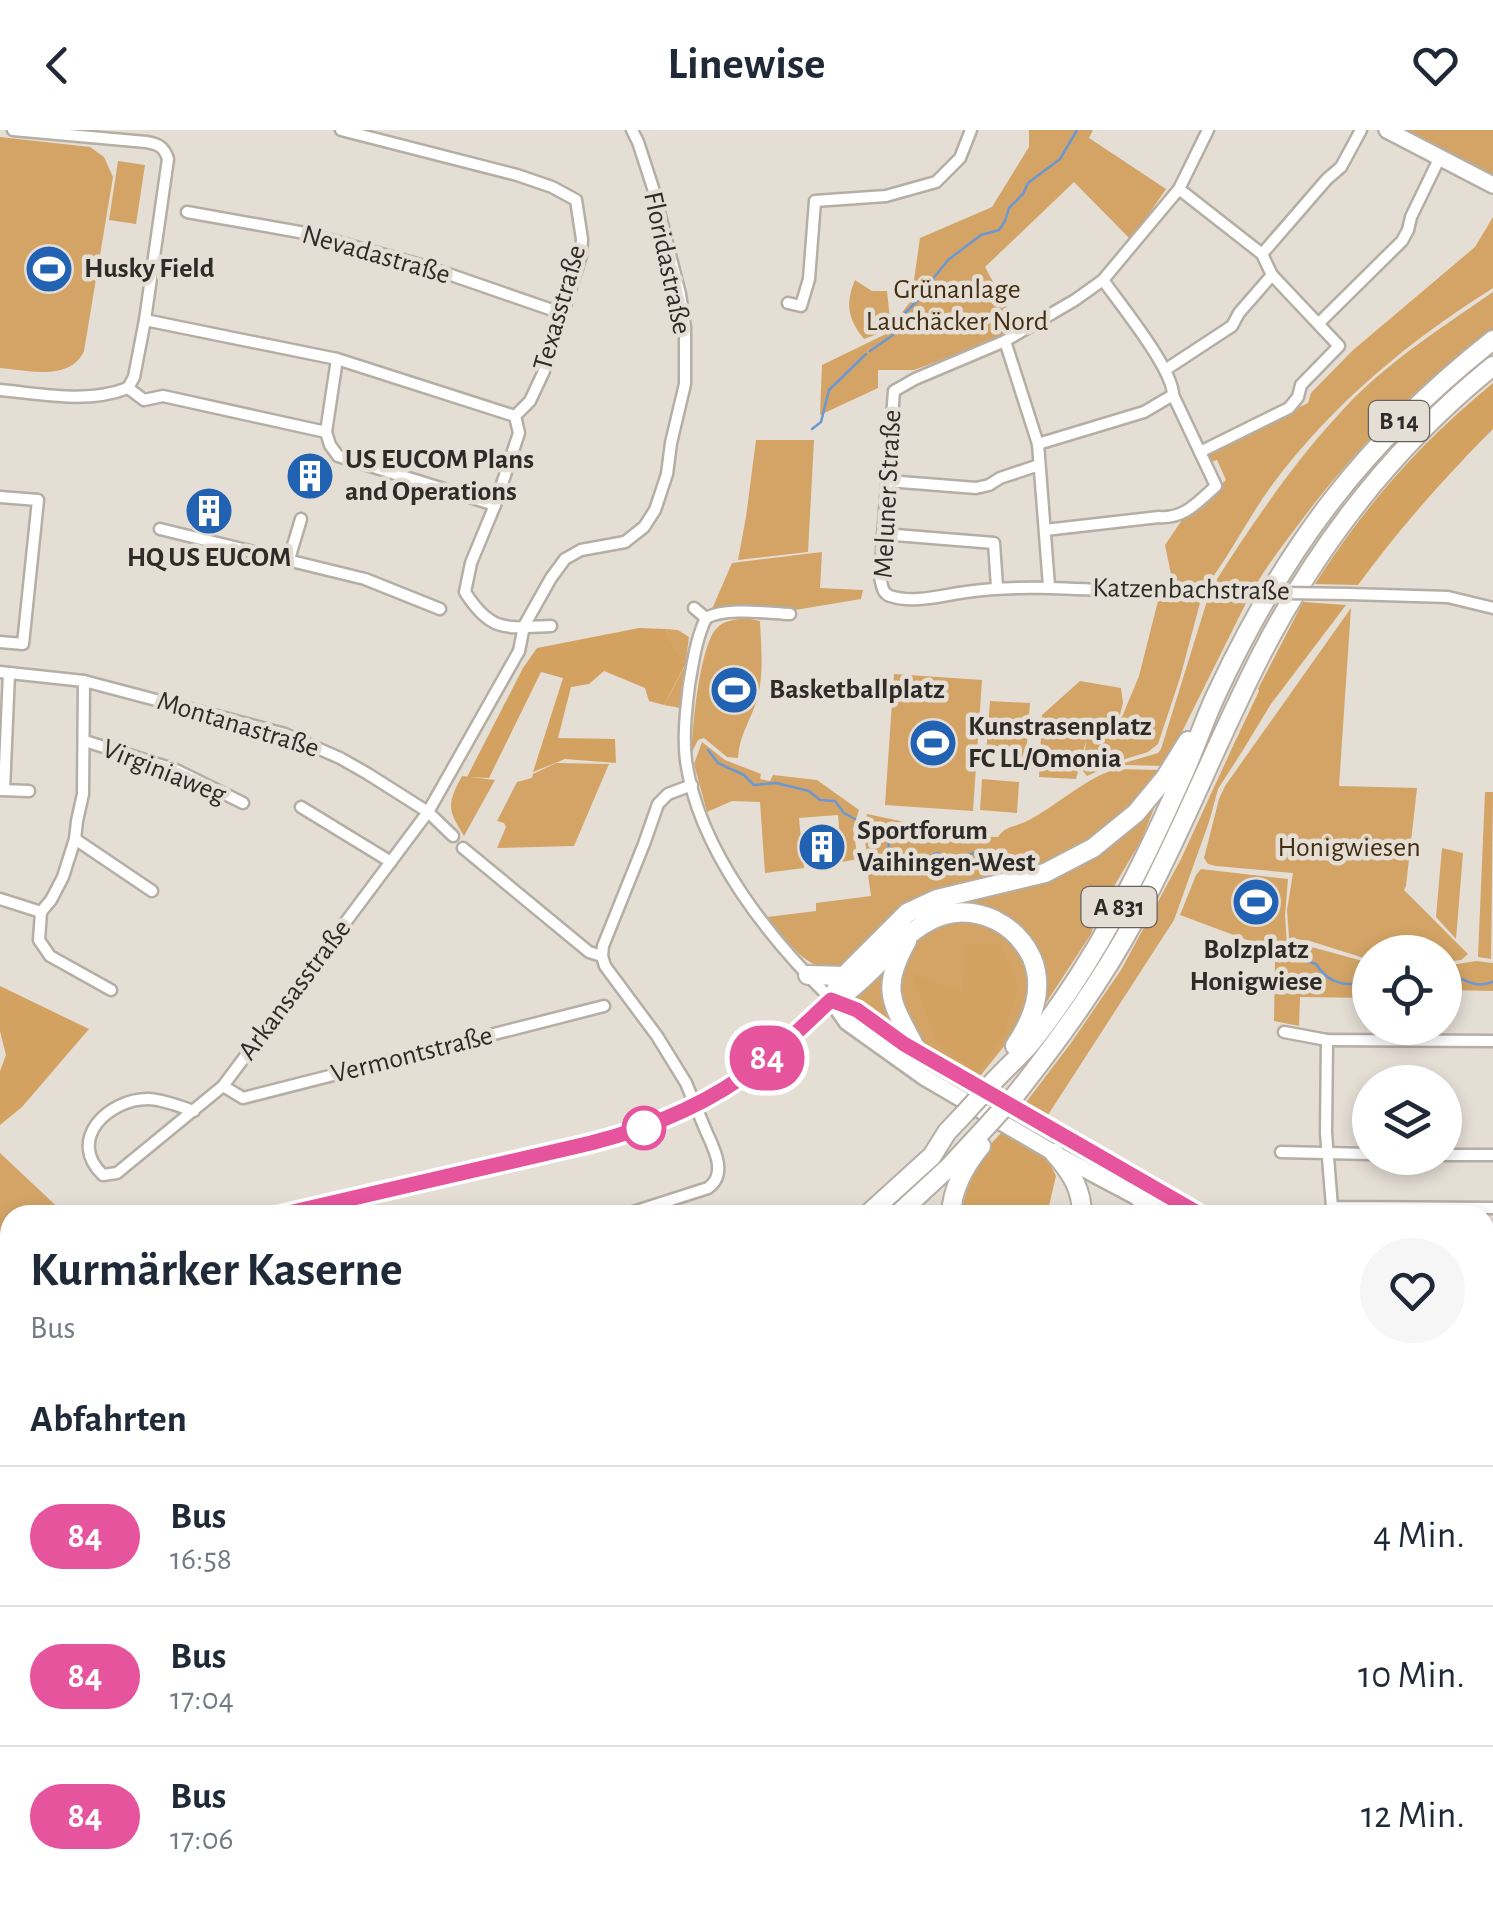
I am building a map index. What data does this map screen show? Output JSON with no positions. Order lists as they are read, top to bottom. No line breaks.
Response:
{"streets":{"highway":["B 14","A 831"],"street":["Nevadastraße","Floridastraße","Texasstraße","Meluner Straße","Katzenbachstraße","Montanastraße","Virginiaweg","Arkansasstraße","Vermontstraße"]},"crossings":[["Nevadastraße","Texasstraße"],["Floridastraße","Texasstraße"],["Floridastraße","Arkansasstraße"],["Texasstraße","Arkansasstraße"],["B 14","A 831"],["Meluner Straße","Katzenbachstraße"],["Montanastraße","Virginiaweg"],["Montanastraße","Arkansasstraße"],["Arkansasstraße","Vermontstraße"]],"parks":["Grünanlage Lauchäcker Nord","Honigwiesen"],"places":{"sports":["Husky Field","Basketballplatz","Kunstrasenplatz FC LL/Omonia","Bolzplatz Honigwiese"],"building":["US EUCOM Plans and Operations","HQ US EUCOM","Sportforum Vaihingen-West"]},"lines":["bus line 84"],"page":{"header":"Linewise","on_map":"84","heading":[["Kurmärker Kaserne","Bus"],"Abfahrten"],"list":[{"mark":"84","name":"Bus","note":"16:58","value":"4 Min."},{"mark":"84","name":"Bus","note":"17:04","value":"10 Min."},{"mark":"84","name":"Bus","note":"17:06","value":"12 Min."}]}}
